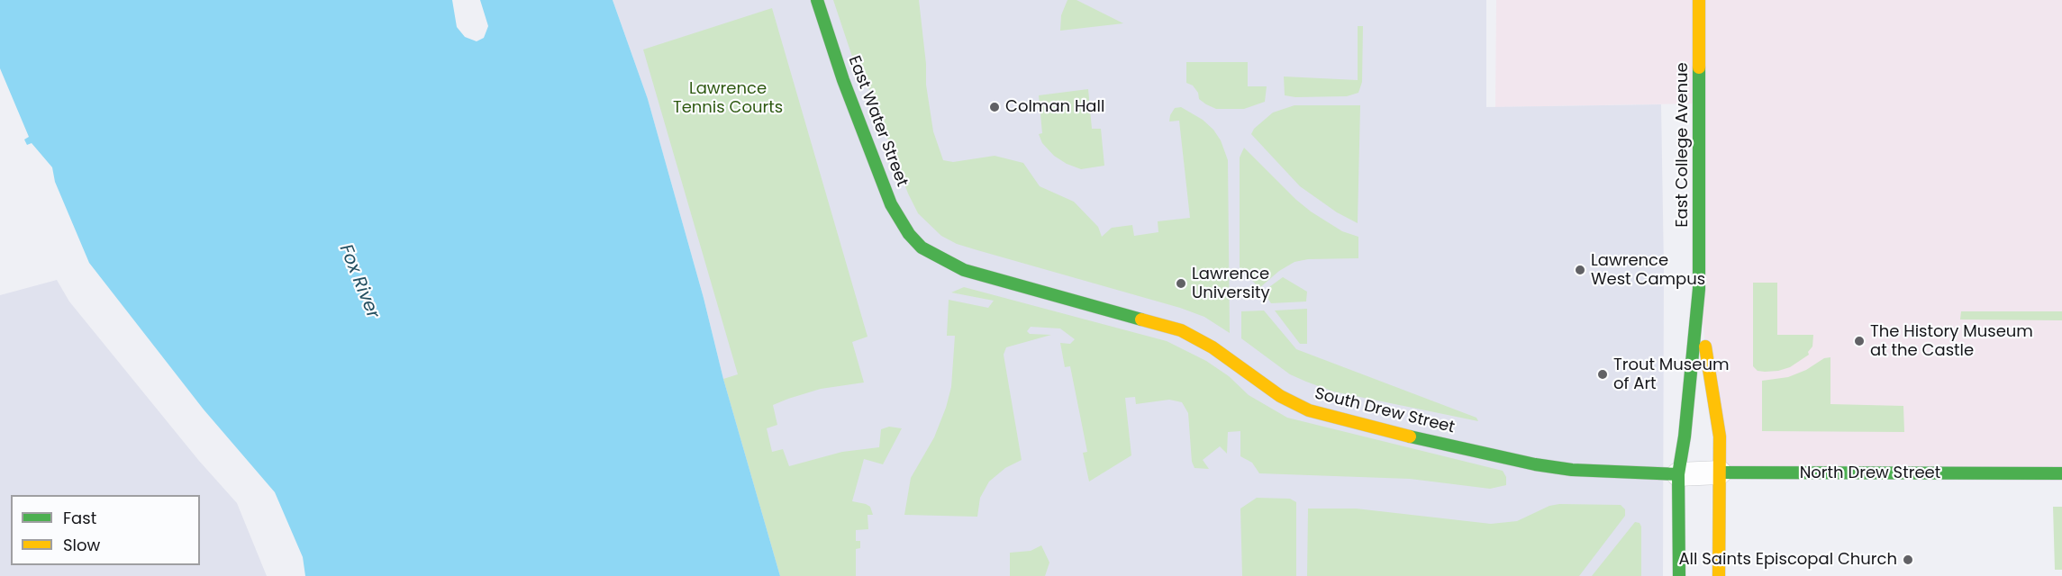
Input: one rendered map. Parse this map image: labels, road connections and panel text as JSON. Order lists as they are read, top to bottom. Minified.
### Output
{"streets":{"street":["East Water Street","East College Avenue","South Drew Street","North Drew Street"]},"crossings":[["East Water Street","South Drew Street"],["East College Avenue","South Drew Street"],["East College Avenue","North Drew Street"],["South Drew Street","North Drew Street"]],"water":["Fox River"],"parks":["Lawrence Tennis Courts"],"places":["Colman Hall","Lawrence West Campus","Lawrence University","The History Museum at the Castle","Trout Museum of Art","All Saints Episcopal Church"],"legend":["Fast","Slow"]}
